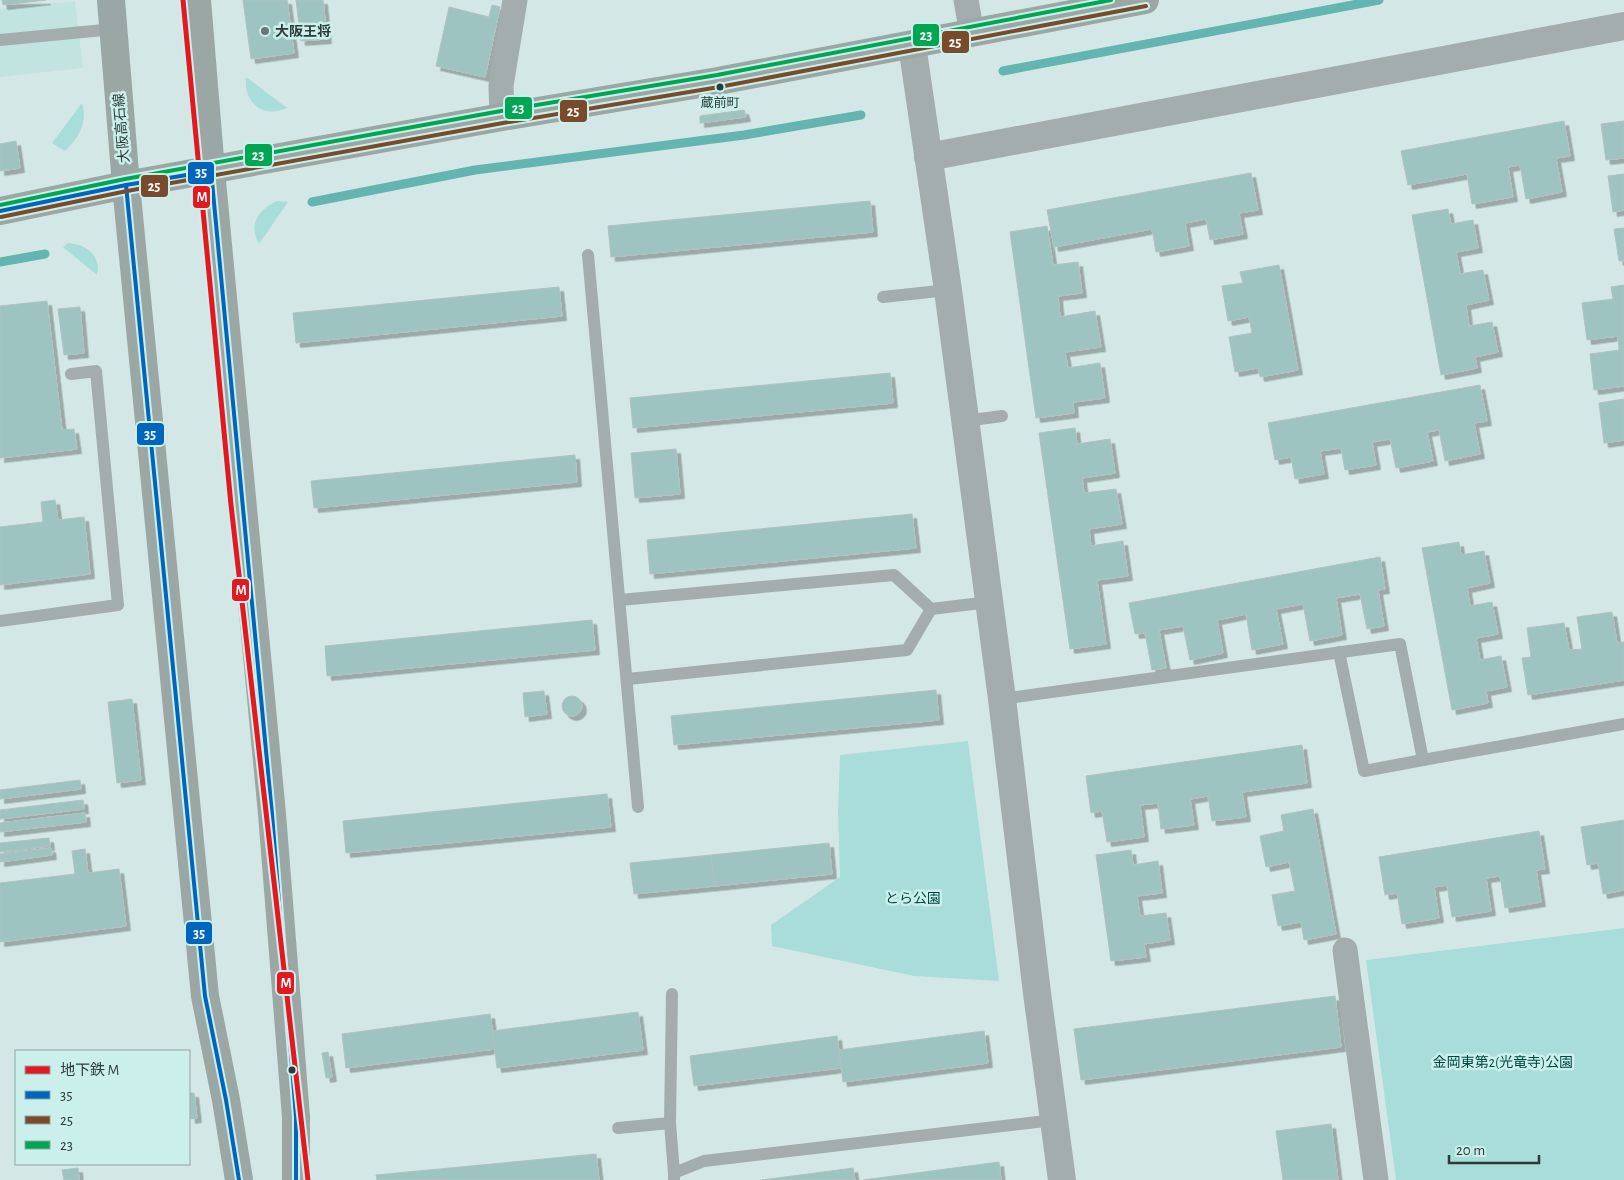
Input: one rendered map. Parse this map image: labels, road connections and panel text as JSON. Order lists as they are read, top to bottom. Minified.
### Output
{"streets":{"main road":["大阪高石線"]},"parks":["とら公園","金岡東第2(光竜寺)公園"],"places":["大阪王将","蔵前町"],"lines":["metro line M","transit line 23","transit line 25","transit line 35"],"legend":["地下鉄 M","35","25","23"],"scale_bar":"20 m"}
